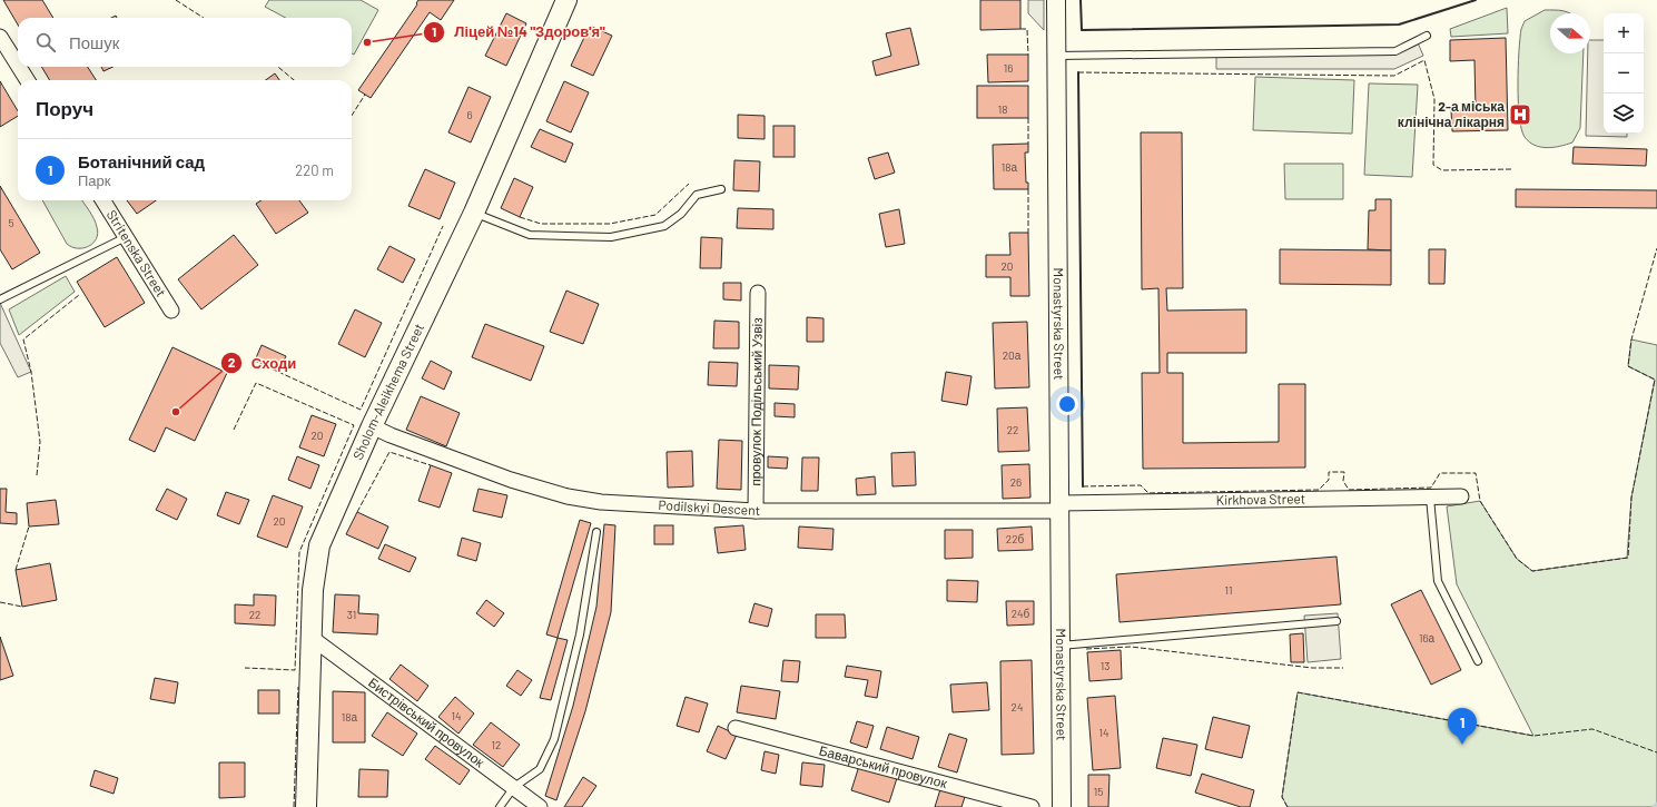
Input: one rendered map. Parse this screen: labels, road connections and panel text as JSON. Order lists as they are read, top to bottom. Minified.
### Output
{"streets":{"main road":["Sholom-Aleikhema Street"],"street":["Stritenska Street","Monastyrska Street","провулок Подільський Узвіз","Kirkhova Street","Podilskyi Descent","Бистрівський провулок","Баварський провулок"]},"crossings":[["Monastyrska Street","Kirkhova Street"],["Monastyrska Street","Podilskyi Descent"],["Sholom-Aleikhema Street","Podilskyi Descent"],["Sholom-Aleikhema Street","Бистрівський провулок"],["провулок Подільський Узвіз","Podilskyi Descent"],["Kirkhova Street","Podilskyi Descent"]],"places":{"other":["Ліцей №14 \"Здоров'я\"","Сходи"],"hospital":["2-а міська клінічна лікарня"]},"house_numbers":["16","18","6","18а","5","20","20а","22","20","26","20","22б","11","24б","22","31","16а","13","24","14","18а","14","12","15"],"north":"right","page":{"map_buttons":["+","−"],"search":"Пошук","heading":"Поруч","list":[{"mark":"1","name":"Ботанічний сад","note":"Парк","value":"220 m"}],"pins":"1"}}
